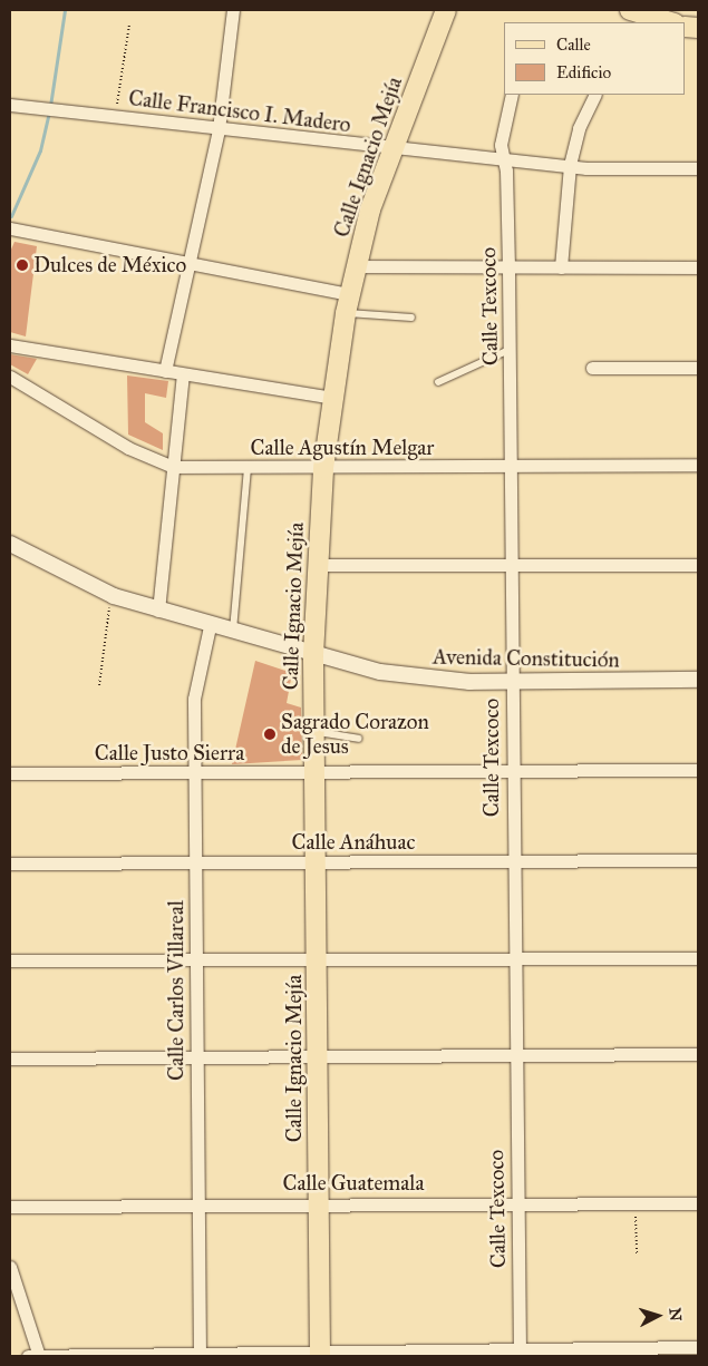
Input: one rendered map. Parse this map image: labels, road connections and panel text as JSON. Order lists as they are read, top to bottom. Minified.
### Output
{"streets":{"main road":["Calle Ignacio Mejía"],"street":["Calle Francisco I. Madero","Calle Texcoco","Calle Agustín Melgar","Avenida Constitución","Calle Justo Sierra","Calle Anáhuac","Calle Carlos Villareal","Calle Guatemala"]},"crossings":[["Calle Francisco I. Madero","Calle Ignacio Mejía"],["Calle Francisco I. Madero","Calle Texcoco"],["Calle Ignacio Mejía","Calle Agustín Melgar"],["Calle Ignacio Mejía","Avenida Constitución"],["Calle Ignacio Mejía","Calle Justo Sierra"],["Calle Ignacio Mejía","Calle Anáhuac"],["Calle Ignacio Mejía","Calle Guatemala"],["Calle Texcoco","Calle Agustín Melgar"],["Calle Texcoco","Avenida Constitución"],["Calle Texcoco","Calle Justo Sierra"],["Calle Texcoco","Calle Anáhuac"],["Calle Texcoco","Calle Guatemala"],["Avenida Constitución","Calle Carlos Villareal"],["Calle Justo Sierra","Calle Carlos Villareal"],["Calle Anáhuac","Calle Carlos Villareal"],["Calle Carlos Villareal","Calle Guatemala"]],"places":["Dulces de México","Sagrado Corazon de Jesus"],"legend":["Calle","Edificio"],"north":"right"}
